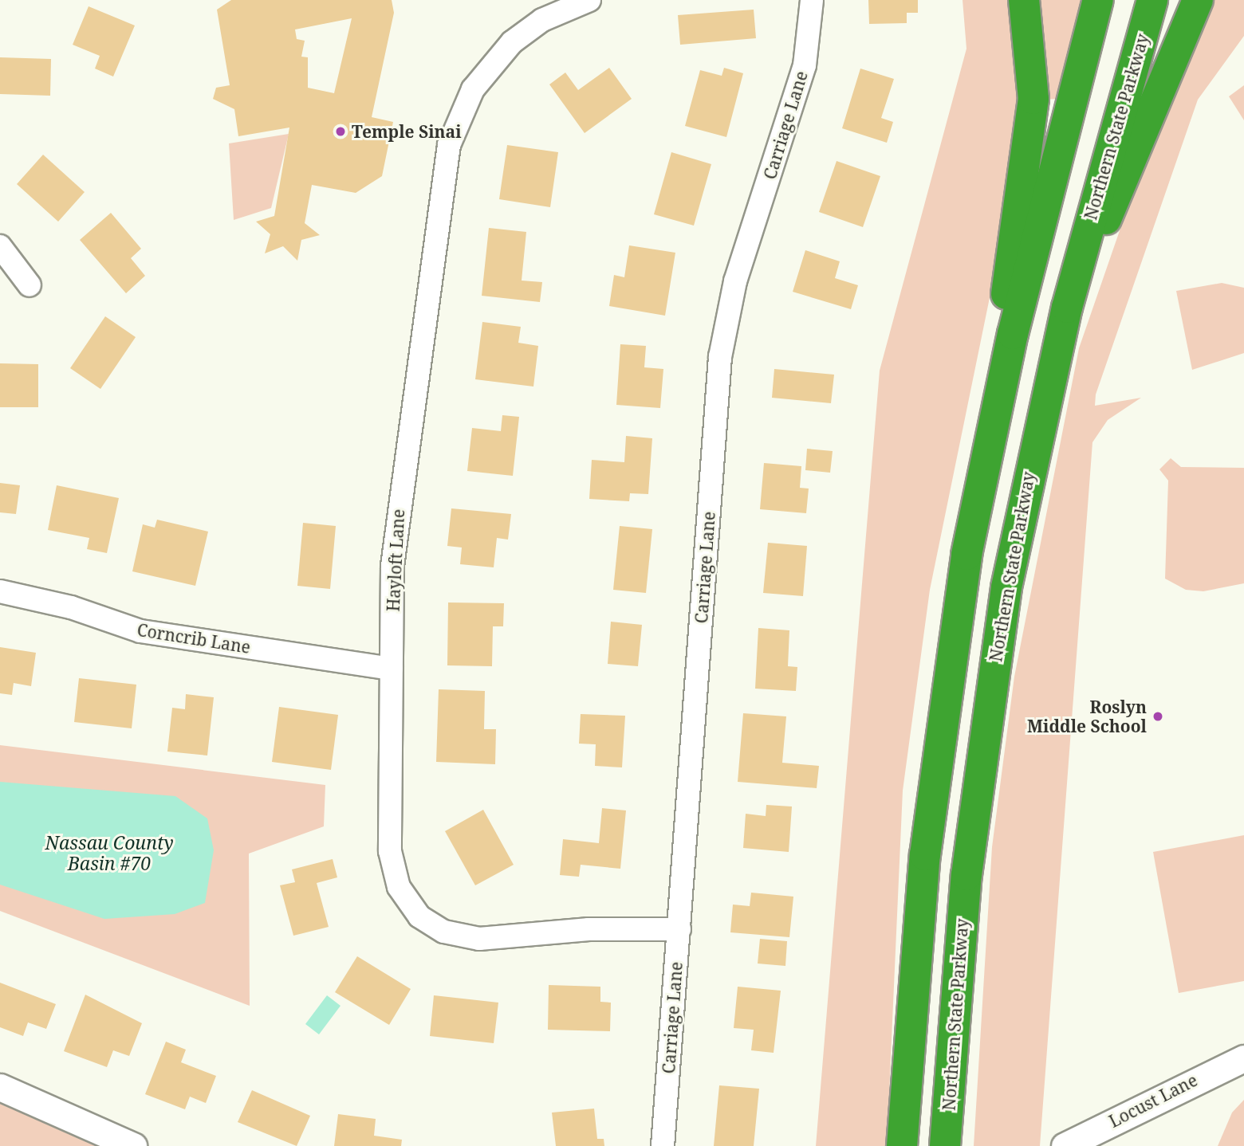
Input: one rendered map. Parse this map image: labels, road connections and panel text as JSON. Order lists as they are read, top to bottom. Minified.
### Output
{"streets":{"highway":["Northern State Parkway"],"street":["Carriage Lane","Hayloft Lane","Corncrib Lane","Locust Lane"]},"crossings":[["Carriage Lane","Hayloft Lane"],["Hayloft Lane","Corncrib Lane"]],"water":["Nassau County Basin #70"],"places":["Temple Sinai","Roslyn Middle School"]}
